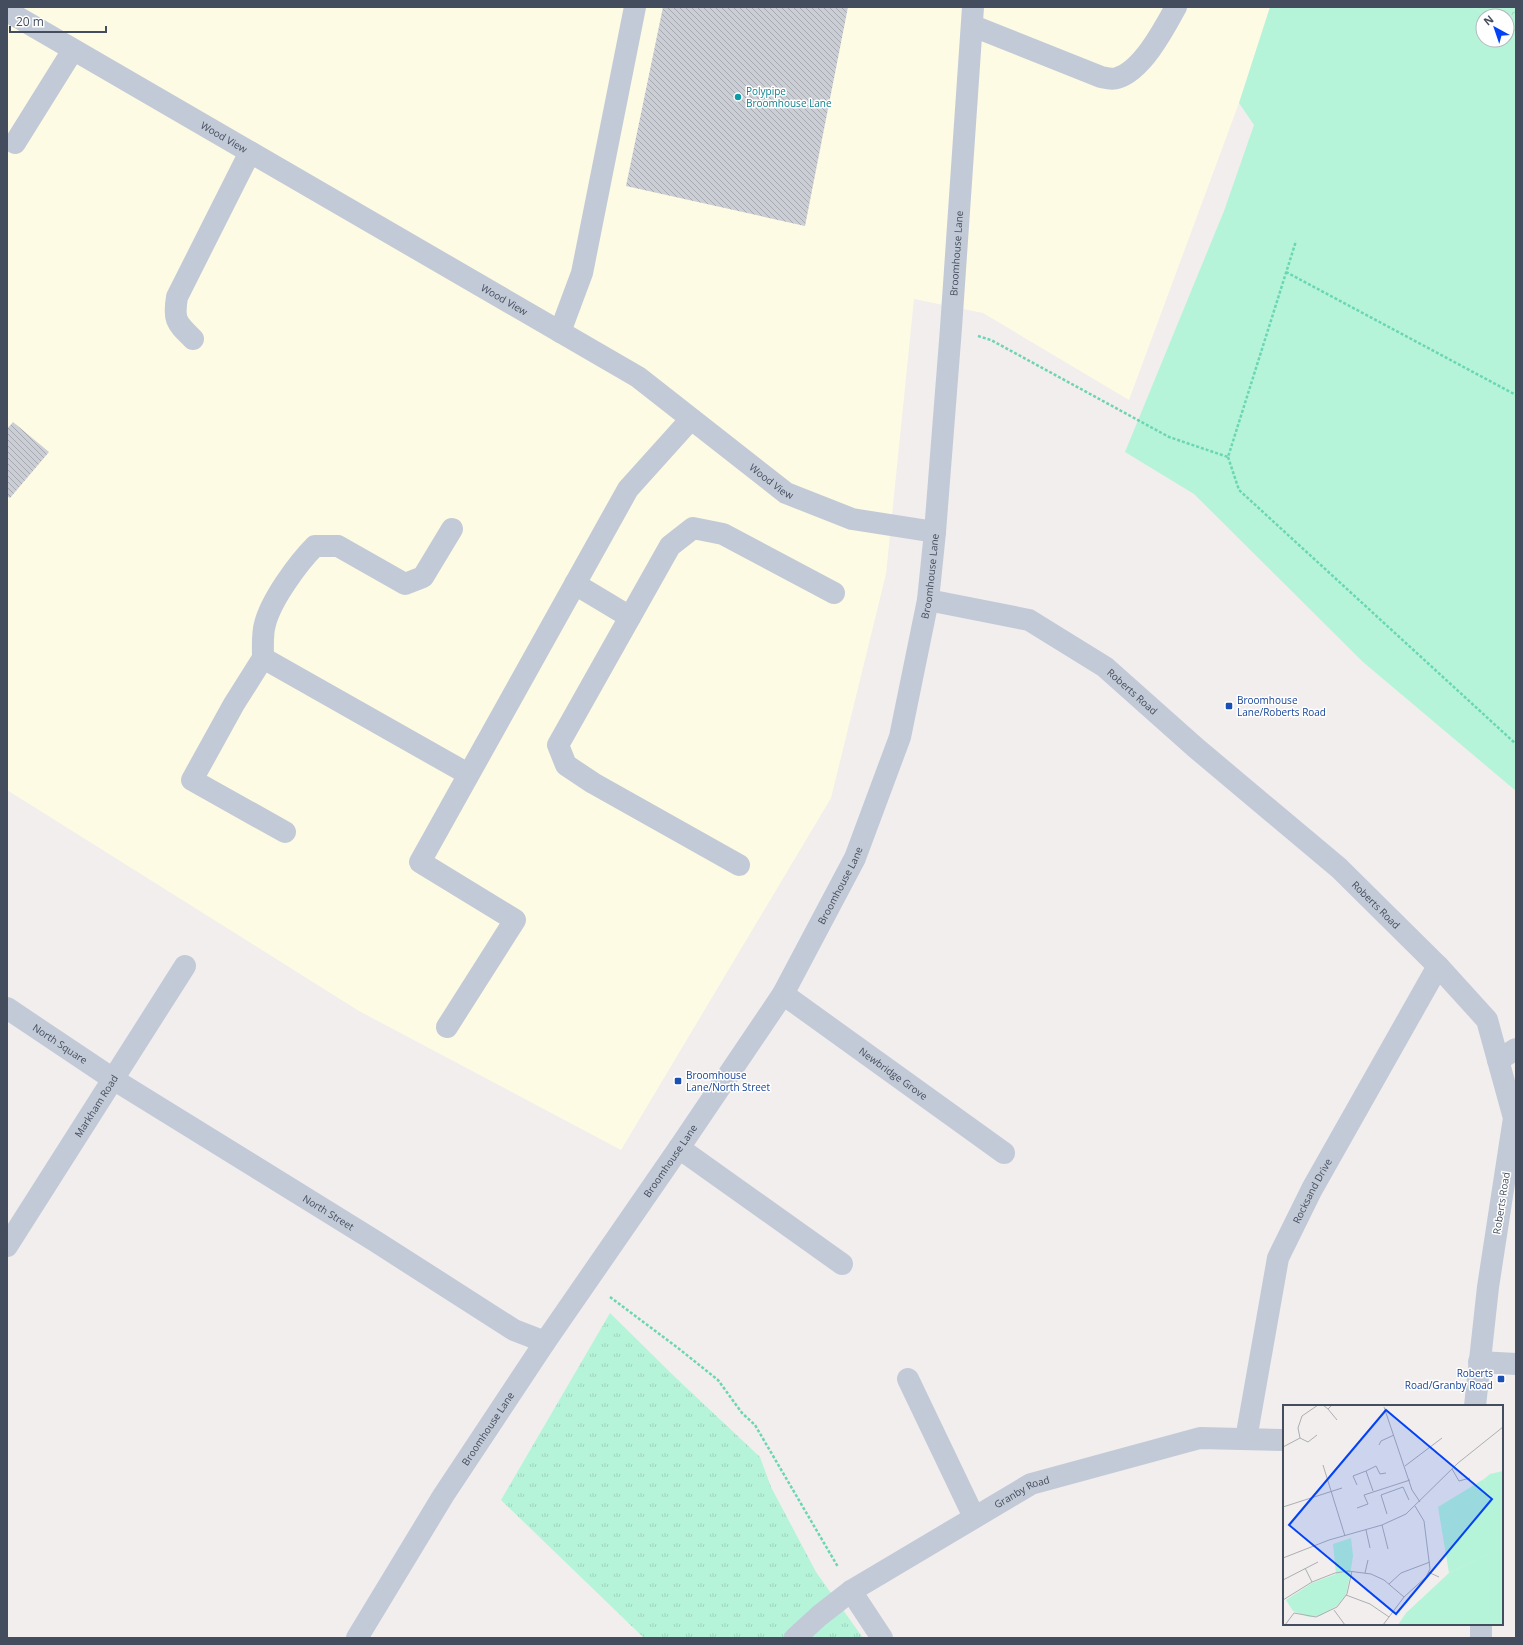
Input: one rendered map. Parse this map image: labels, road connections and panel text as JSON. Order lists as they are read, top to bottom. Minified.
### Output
{"streets":{"street":["Wood View","Broomhouse Lane","Roberts Road","North Square","Newbridge Grove","Markham Road","Rocksand Drive","North Street","Granby Road"]},"crossings":[["Wood View","Broomhouse Lane"],["Broomhouse Lane","Roberts Road"],["Broomhouse Lane","Newbridge Grove"],["Broomhouse Lane","North Street"],["Roberts Road","Rocksand Drive"],["North Square","Markham Road"],["North Square","North Street"],["Markham Road","North Street"],["Rocksand Drive","Granby Road"]],"places":{"other":["Polypipe Broomhouse Lane"],"transit":["Broomhouse Lane/Roberts Road","Broomhouse Lane/North Street","Roberts Road/Granby Road"]},"scale_bar":"20 m","north":"top left"}
